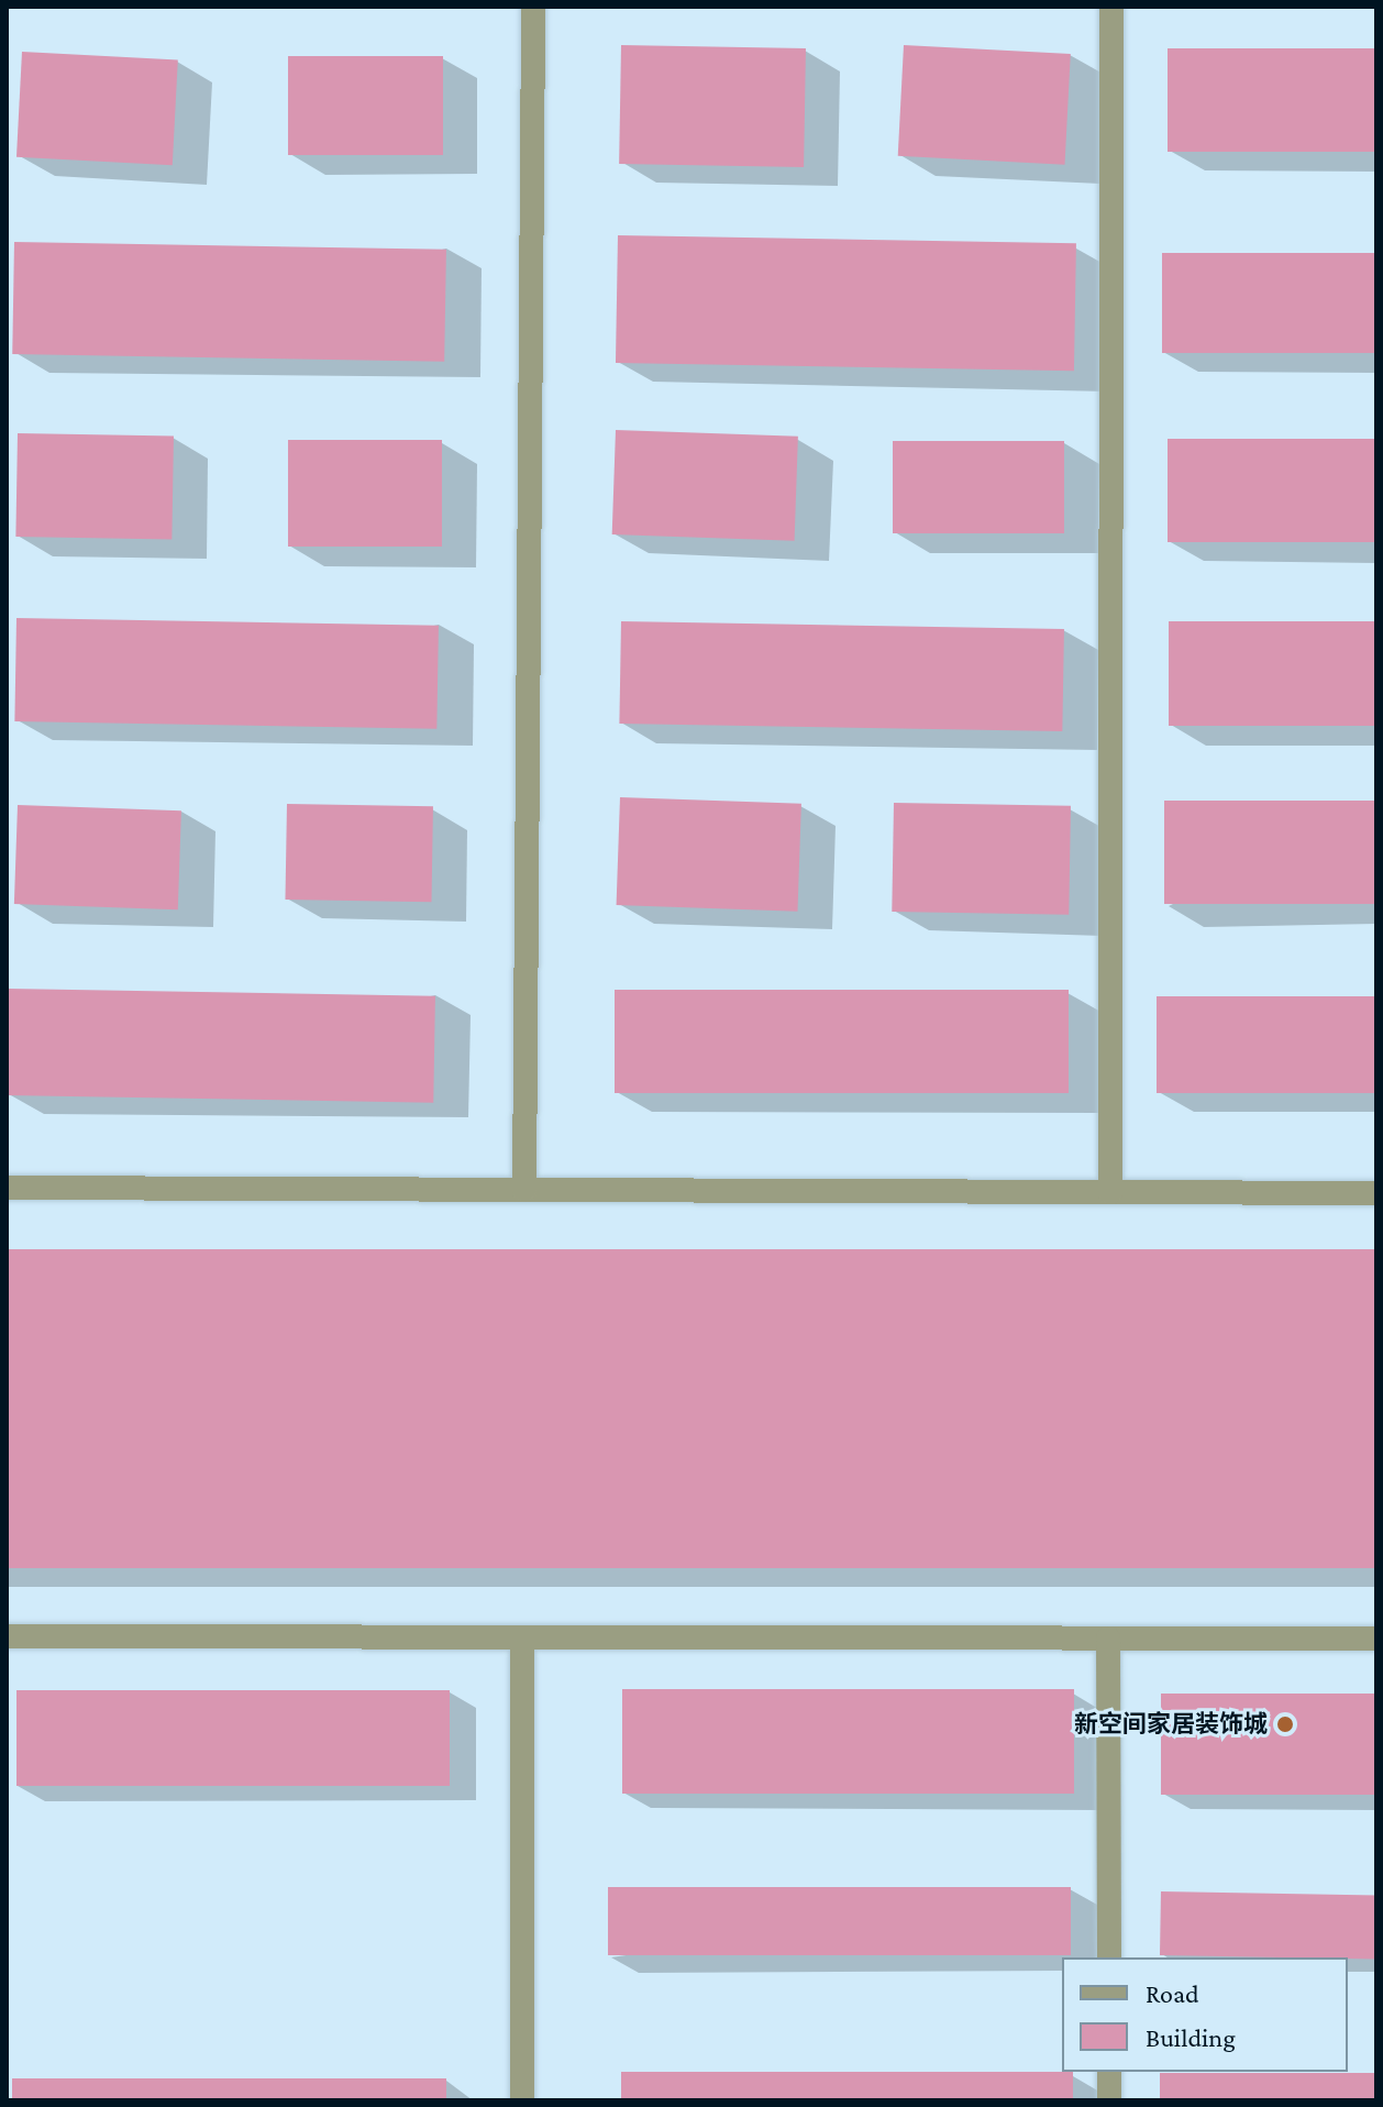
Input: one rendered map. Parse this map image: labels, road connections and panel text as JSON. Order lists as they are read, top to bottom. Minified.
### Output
{"places":["新空间家居装饰城"],"legend":["Road","Building"]}
